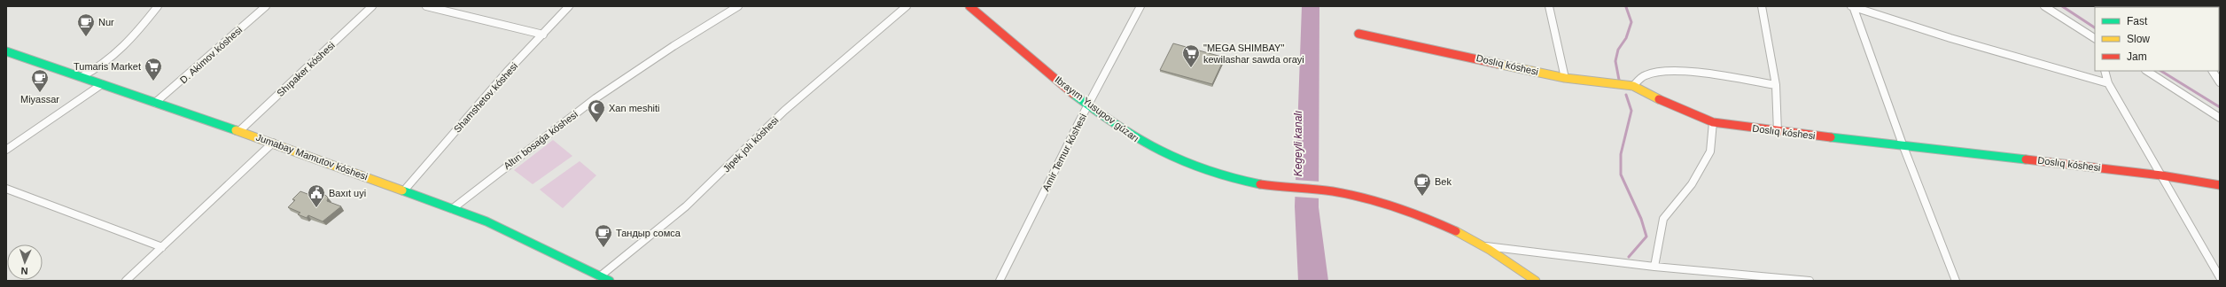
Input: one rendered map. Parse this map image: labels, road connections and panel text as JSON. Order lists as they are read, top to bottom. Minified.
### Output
{"streets":{"street":["D. Akimov kóshesi","Doslıq kóshesi","Shıpaker kóshesi","Shamshetov kóshesi","Ibrayım Yusupov gúzarı","Altın bosaǵa kóshesi","Jipek jolı kóshesi","Amir Temur kóshesi","Jumabay Mamutov kóshesi"]},"crossings":[["D. Akimov kóshesi","Jumabay Mamutov kóshesi"],["Shıpaker kóshesi","Jumabay Mamutov kóshesi"],["Shamshetov kóshesi","Jumabay Mamutov kóshesi"],["Ibrayım Yusupov gúzarı","Amir Temur kóshesi"],["Altın bosaǵa kóshesi","Jumabay Mamutov kóshesi"],["Jipek jolı kóshesi","Jumabay Mamutov kóshesi"]],"water":["Kegeyli kanalı"],"places":{"cafe":["Nur","Miyassar","Bek","Тандыр сомса"],"supermarket":["\"MEGA SHIMBAY\" kewilashar sawda orayi","Tumaris Market"],"mosque":["Xan meshiti"],"public building":["Baxıt uyi"]},"legend":["Fast","Slow","Jam"],"north":"bottom"}
